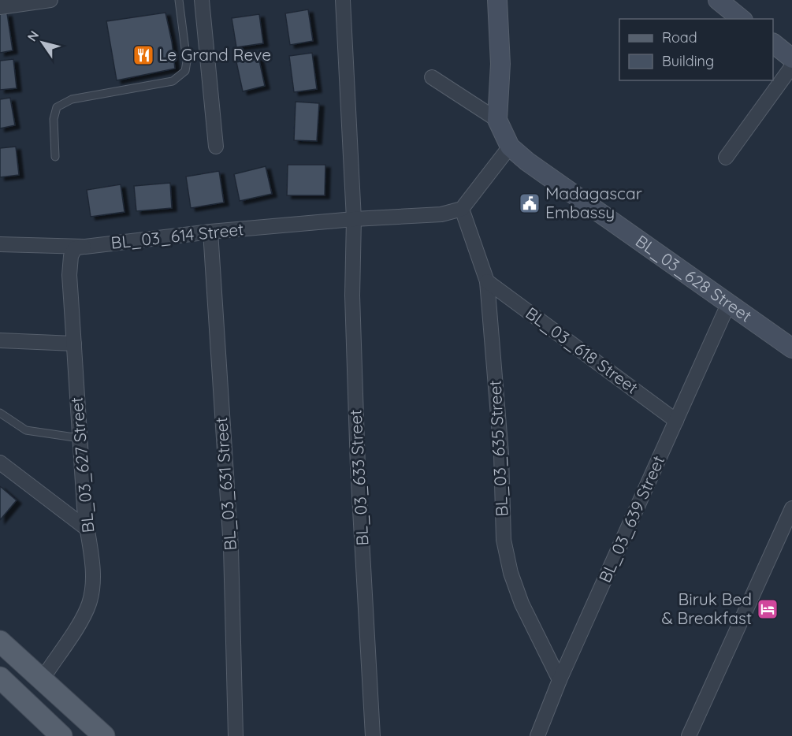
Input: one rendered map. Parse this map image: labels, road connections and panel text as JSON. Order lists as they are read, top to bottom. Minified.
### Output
{"streets":{"street":["BL_03_614 Street","BL_03_628 Street","BL_03_618 Street","BL_03_635 Street","BL_03_627 Street","BL_03_633 Street","BL_03_631 Street","BL_03_639 Street"]},"crossings":[["BL_03_614 Street","BL_03_627 Street"],["BL_03_614 Street","BL_03_633 Street"],["BL_03_614 Street","BL_03_631 Street"],["BL_03_628 Street","BL_03_639 Street"],["BL_03_618 Street","BL_03_635 Street"],["BL_03_618 Street","BL_03_639 Street"],["BL_03_635 Street","BL_03_639 Street"]],"places":{"restaurant":["Le Grand Reve"],"public building":["Madagascar Embassy"],"hotel":["Biruk Bed & Breakfast"]},"legend":["Road","Building"],"north":"top left"}
